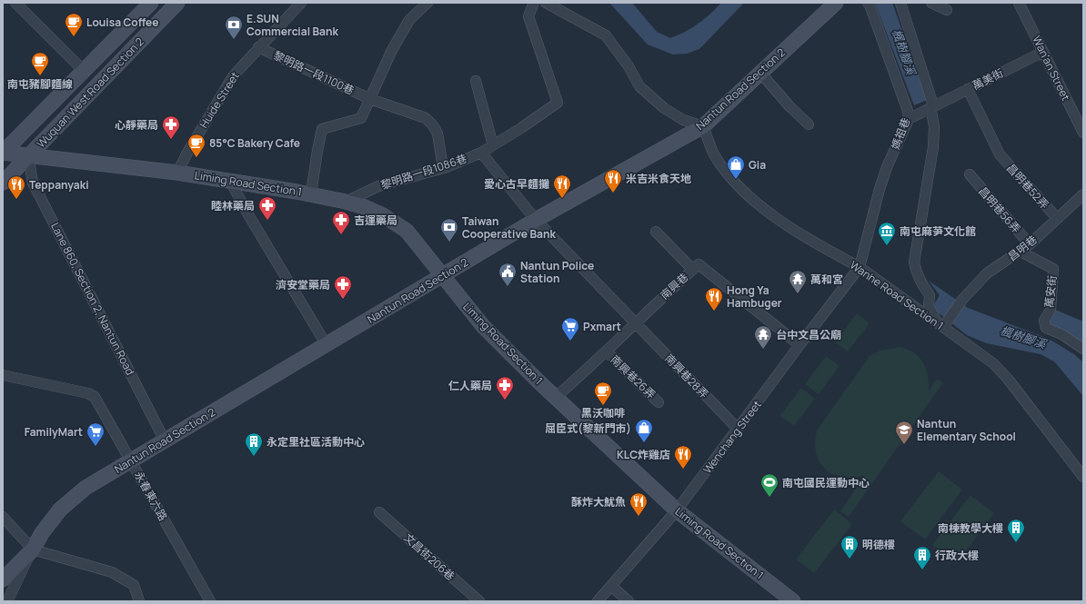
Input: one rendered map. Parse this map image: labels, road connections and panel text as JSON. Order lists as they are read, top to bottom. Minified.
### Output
{"streets":{"main road":["Nantun Road Section 2","Wuquan West Road Section 2","Liming Road Section 1"],"street":["Wan'an Street","黎明路一段1100巷","萬美街","Huide Street","媽祖巷","黎明路一段1086巷","昌明巷52弄","昌明巷56弄","昌明巷","南興巷","萬安街","Wanhe Road Section 1","Lane 860, Section 2, Nantun Road","南興巷28弄","南興巷26弄","Wenchang Street","永春東六路","文昌街206巷"]},"crossings":[["Wan'an Street","萬美街"],["黎明路一段1100巷","Huide Street"],["黎明路一段1100巷","黎明路一段1086巷"],["萬美街","媽祖巷"],["萬美街","昌明巷52弄"],["Nantun Road Section 2","Liming Road Section 1"],["Nantun Road Section 2","Wanhe Road Section 1"],["Nantun Road Section 2","Lane 860, Section 2, Nantun Road"],["Nantun Road Section 2","南興巷28弄"],["Nantun Road Section 2","永春東六路"],["Wuquan West Road Section 2","Liming Road Section 1"],["Wuquan West Road Section 2","Lane 860, Section 2, Nantun Road"],["Huide Street","Liming Road Section 1"],["媽祖巷","Wanhe Road Section 1"],["媽祖巷","Wenchang Street"],["黎明路一段1086巷","Liming Road Section 1"],["黎明路一段1086巷","南興巷28弄"],["Liming Road Section 1","南興巷"],["Liming Road Section 1","Lane 860, Section 2, Nantun Road"],["Liming Road Section 1","Wenchang Street"],["昌明巷52弄","昌明巷"],["昌明巷56弄","昌明巷"],["昌明巷","萬安街"],["昌明巷","Wanhe Road Section 1"],["南興巷","南興巷28弄"],["南興巷","南興巷26弄"],["南興巷","Wenchang Street"],["Wanhe Road Section 1","Wenchang Street"],["南興巷28弄","Wenchang Street"]],"water":["楓樹腳溪"],"places":{"cafe":["Louisa Coffee","南屯豬腳麵線","85°C Bakery Cafe","黑沃咖啡"],"bank":["E.SUN Commercial Bank","Taiwan Cooperative Bank"],"pharmacy":["心靜藥局","睦林藥局","吉運藥局","濟安堂藥局","仁人藥局"],"shop":["Gia","屈臣式(黎新門市)"],"restaurant":["米吉米食天地","愛心古早麵攤","Teppanyaki","Hong Ya Hambuger","KLC炸雞店","酥炸大魷魚"],"museum":["南屯麻芛文化館"],"public building":["Nantun Police Station"],"temple":["萬和宮","台中文昌公廟"],"supermarket":["Pxmart","FamilyMart"],"school or university":["Nantun Elementary School"],"building":["永定里社區活動中心","南棟教學大樓","明德樓","行政大樓"],"sports":["南屯國民運動中心"]}}
